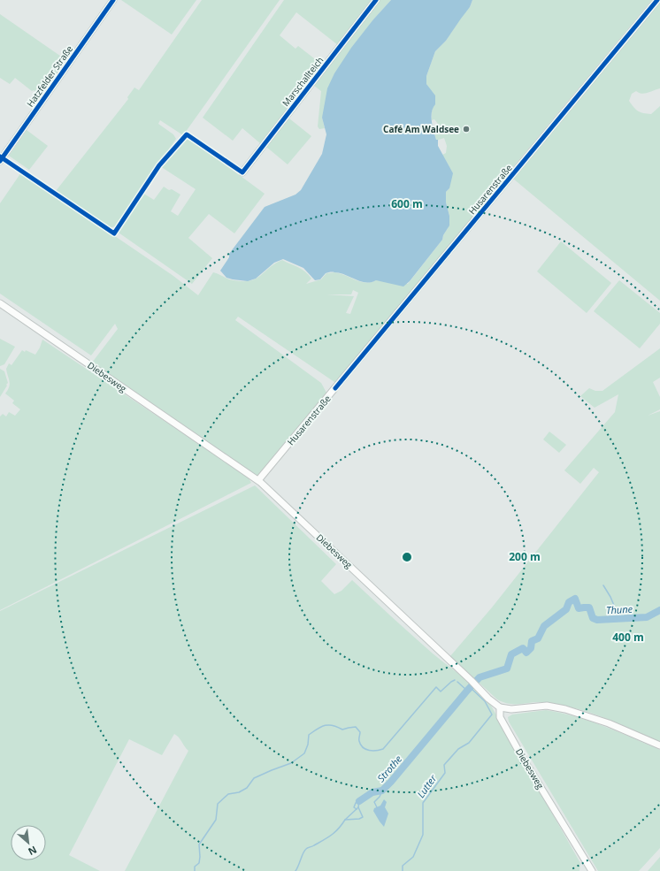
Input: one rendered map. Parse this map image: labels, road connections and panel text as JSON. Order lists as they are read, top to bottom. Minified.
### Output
{"streets":{"street":["Hatzfelder Straße","Marschallteich","Husarenstraße","Diebesweg"]},"crossings":[["Husarenstraße","Diebesweg"]],"water":["Thune","Strothe","Lutter"],"places":["Café Am Waldsee"],"north":"bottom right","rings":["600 m","200 m","400 m"]}
